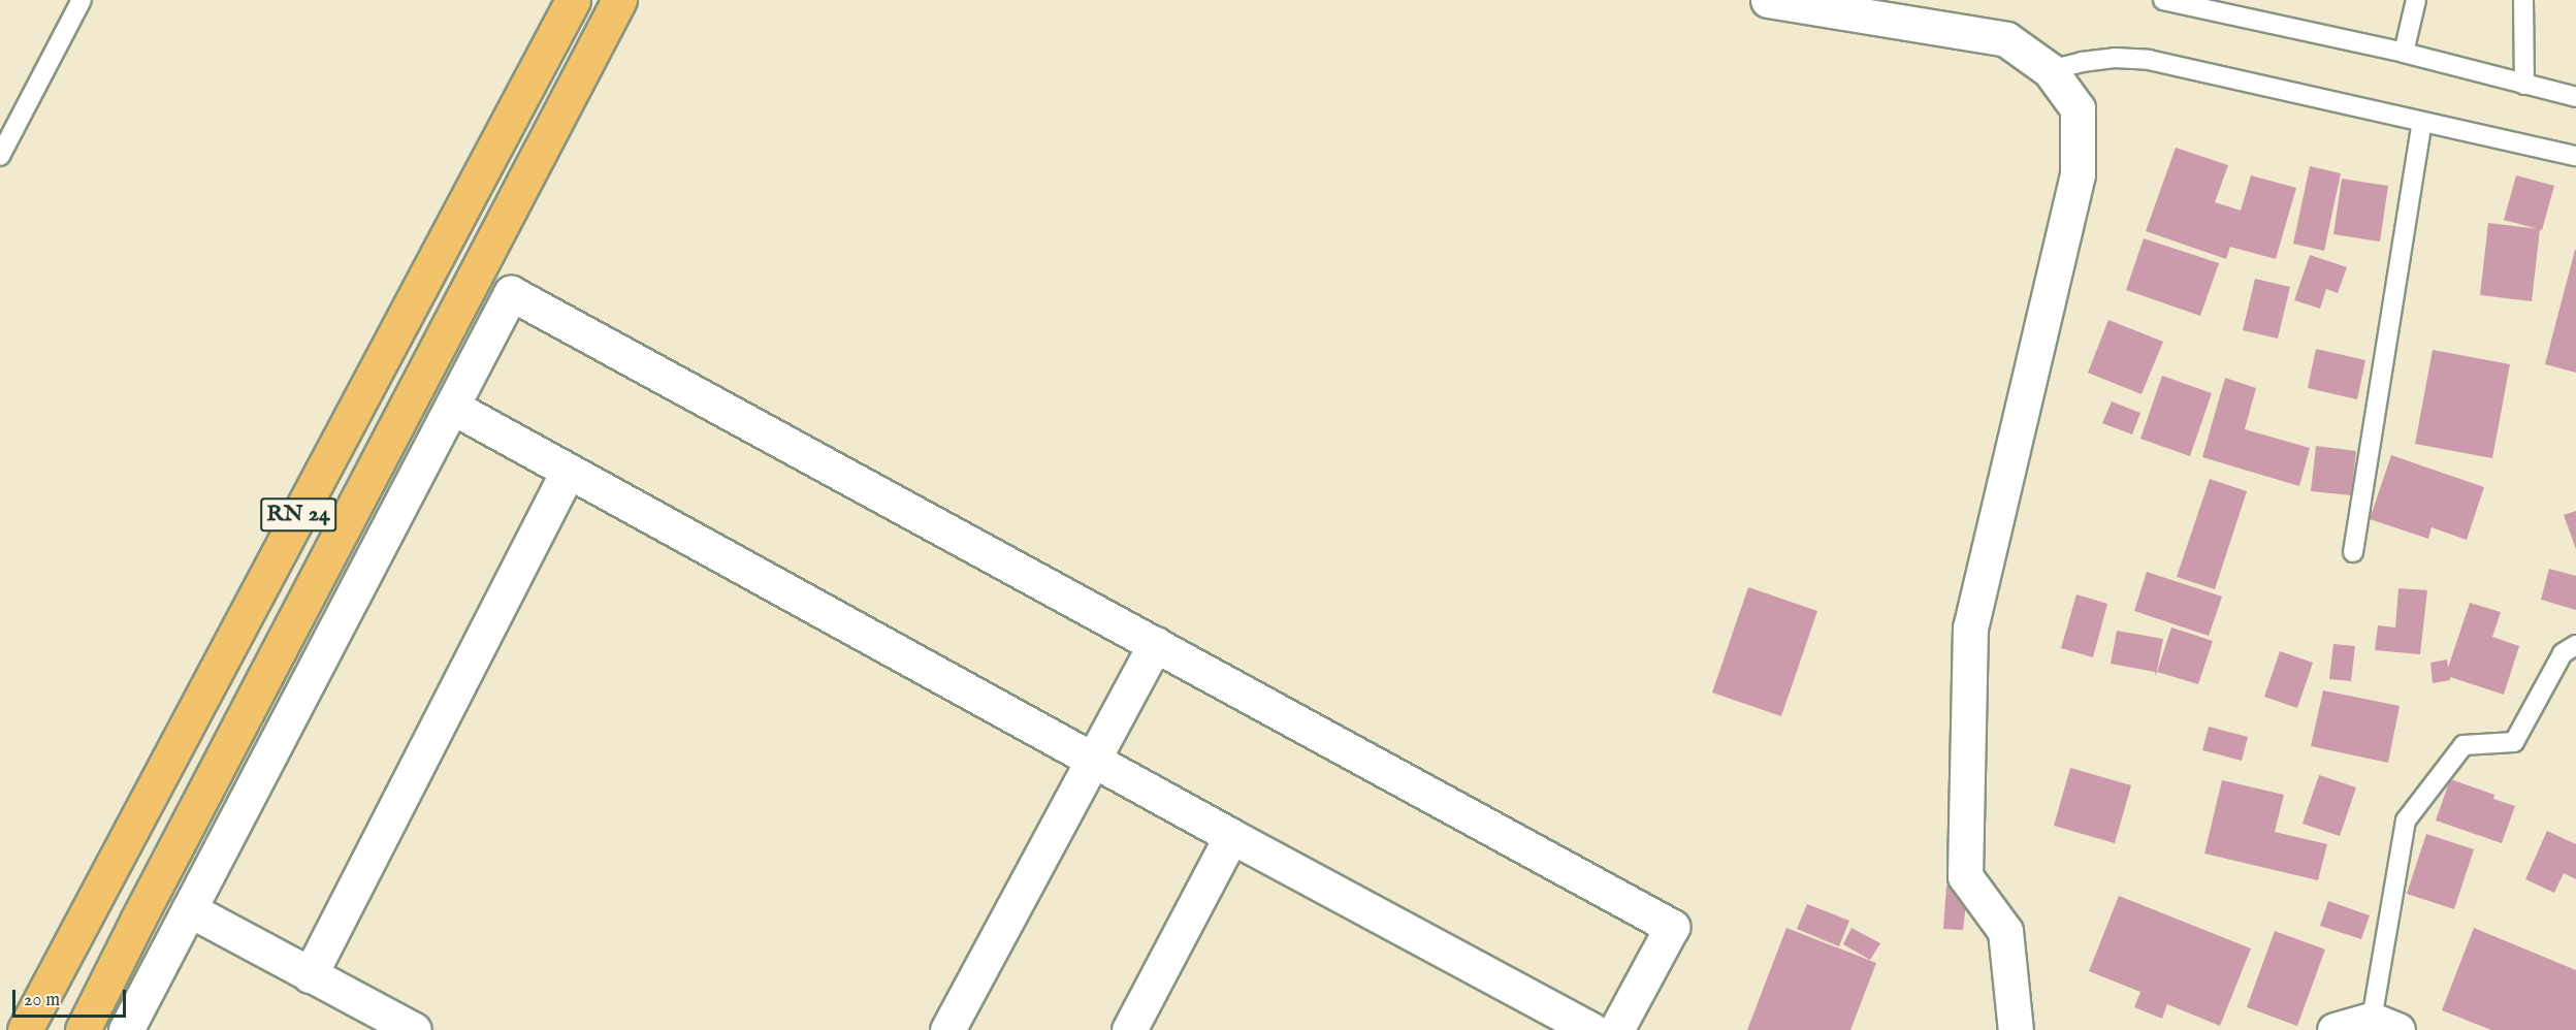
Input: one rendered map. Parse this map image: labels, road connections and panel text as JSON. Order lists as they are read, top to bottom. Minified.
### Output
{"streets":{"highway":["RN 24"]},"scale_bar":"20 m"}
